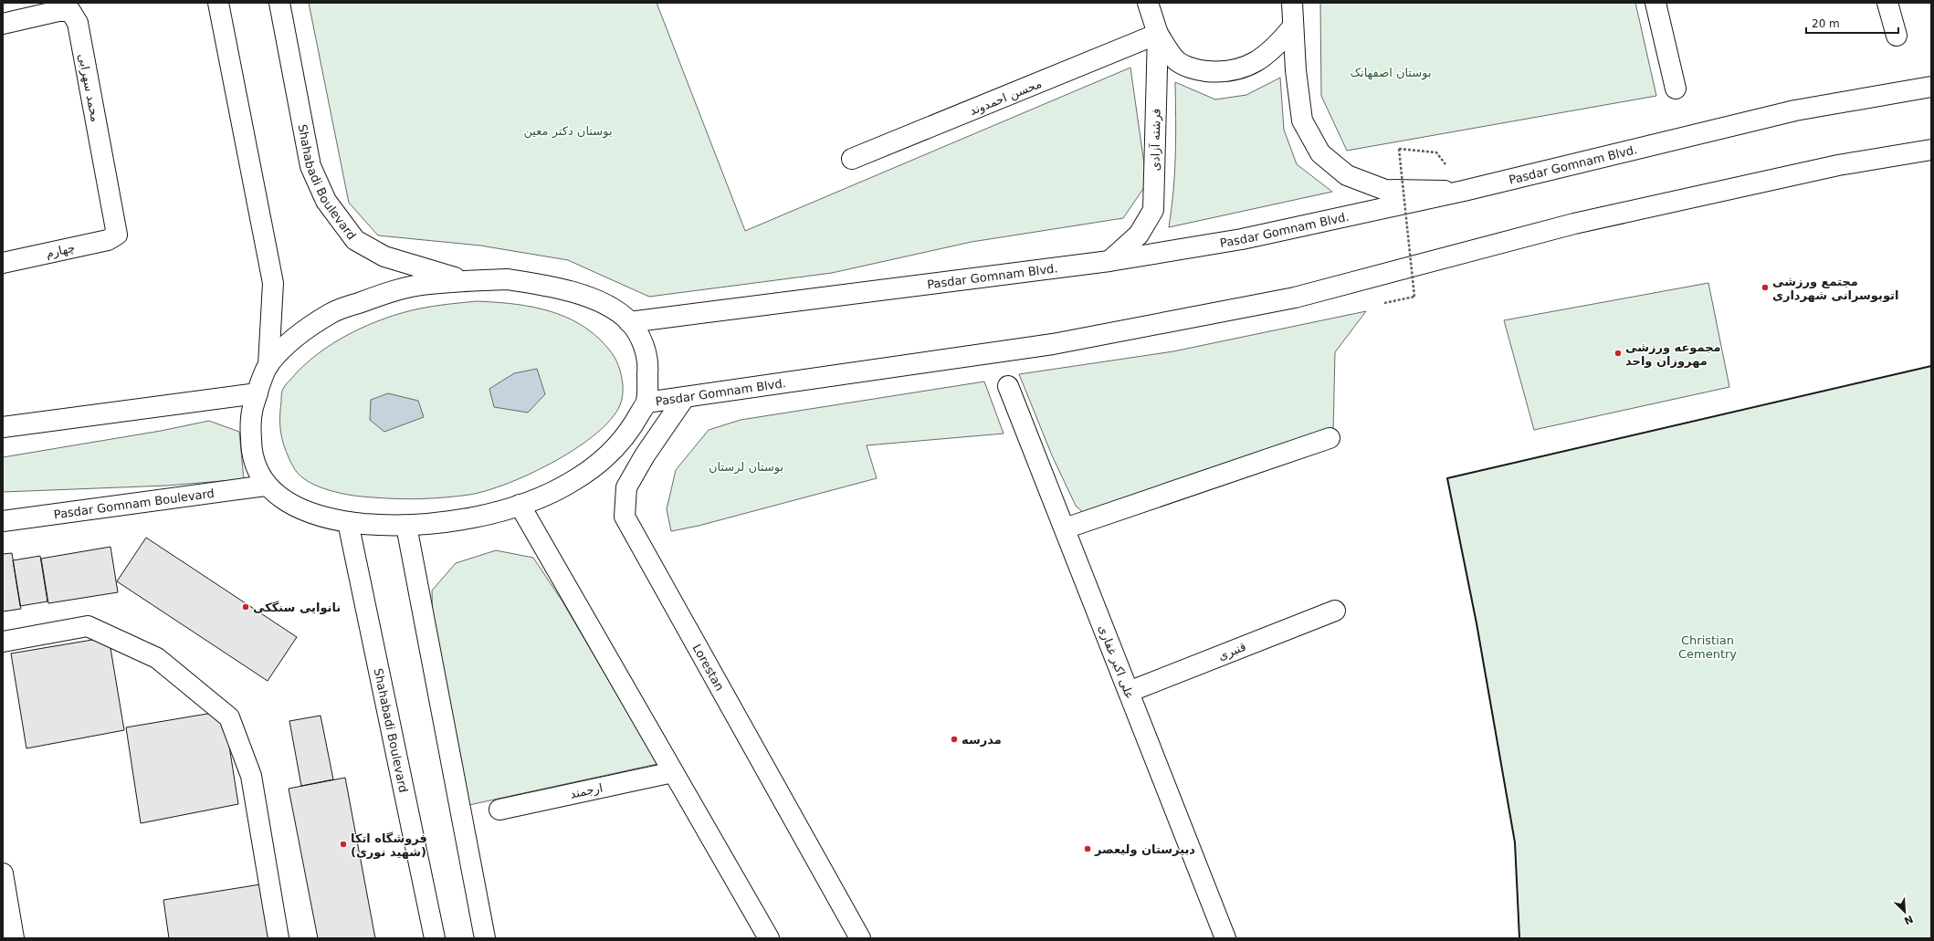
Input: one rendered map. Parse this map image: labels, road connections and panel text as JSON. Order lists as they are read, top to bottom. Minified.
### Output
{"streets":{"main road":["محمد سهرابی","محسن احمدوند","فرشته آزادی","Pasdar Gomnam Blvd.","Shahabadi Boulevard","چهارم","Pasdar Gomnam Boulevard","قنبری","علی اکبر غفاری","Lorestan","ارجمند"]},"crossings":[["محمد سهرابی","چهارم"],["محسن احمدوند","فرشته آزادی"],["فرشته آزادی","Pasdar Gomnam Blvd."],["Pasdar Gomnam Blvd.","Lorestan"],["قنبری","علی اکبر غفاری"]],"parks":["بوستان اصفهانک","بوستان دکتر معین","بوستان لرستان","Christian Cementry"],"places":["مجتمع ورزشی اتوبوسرانی شهرداری","مجموعه ورزشی مهروزان واحد","نانوایی سنگکی","مدرسه","فروشگاه اتکا (شهید نوری)","دبیرستان ولیعصر"],"scale_bar":"20 m","north":"bottom right"}
